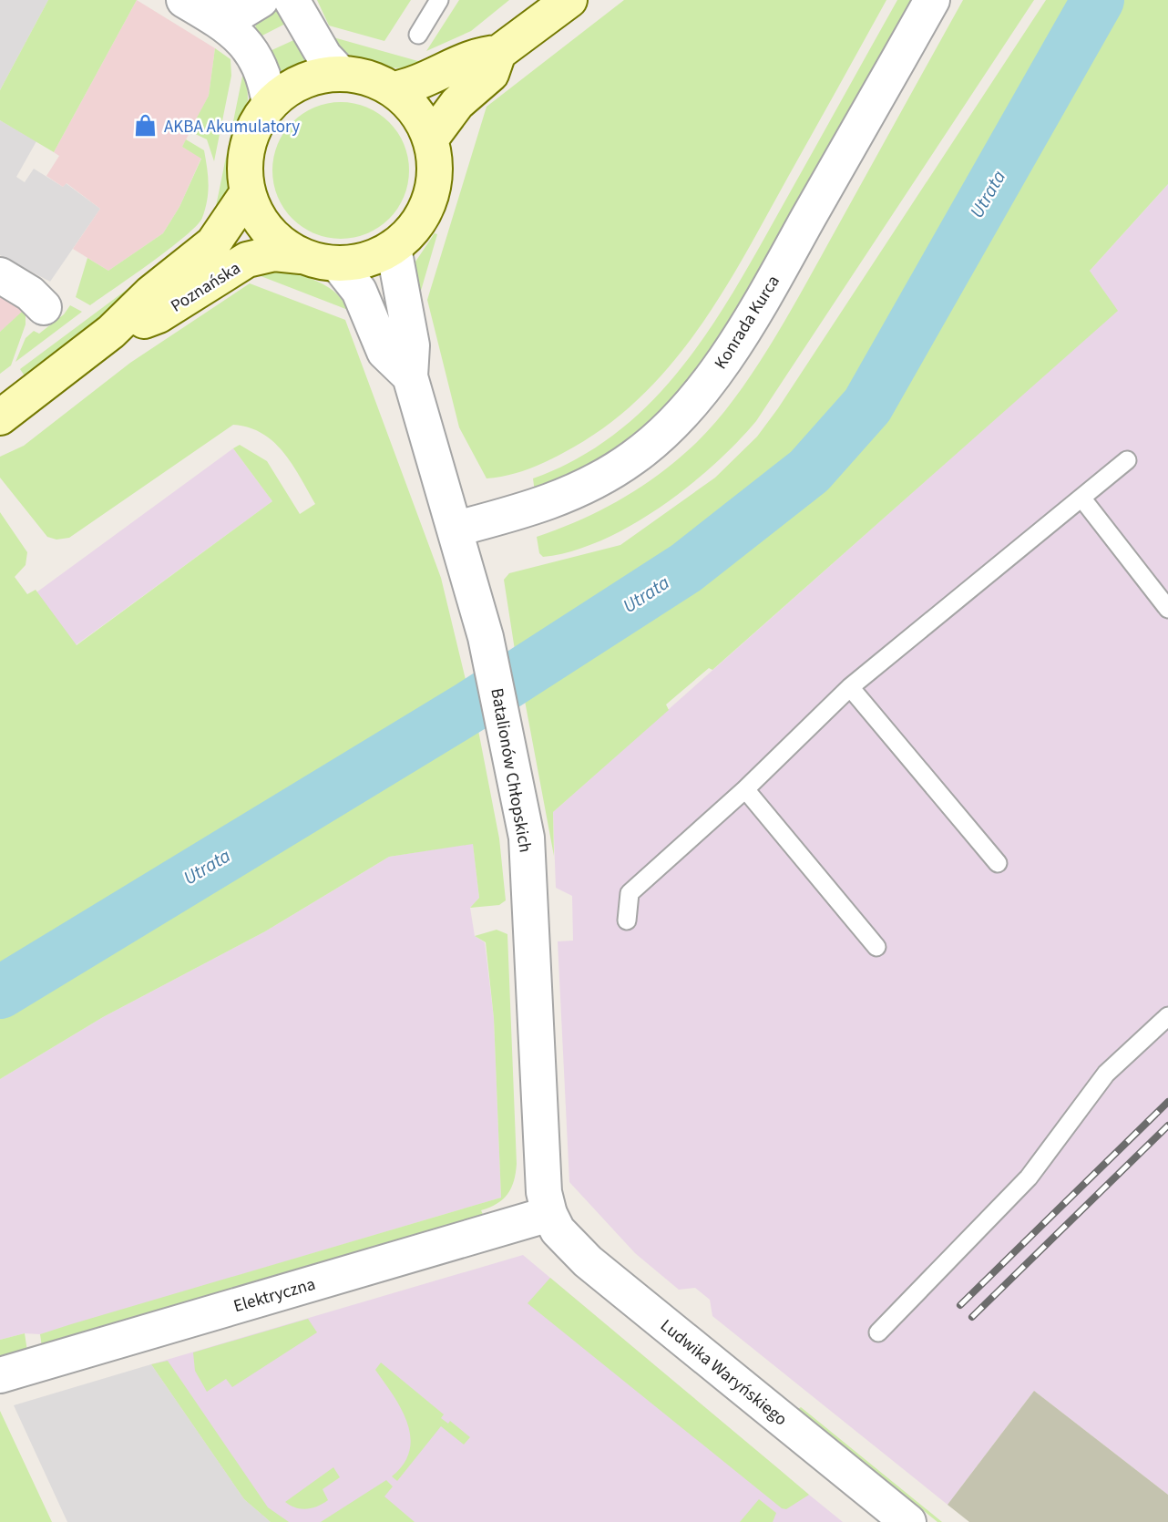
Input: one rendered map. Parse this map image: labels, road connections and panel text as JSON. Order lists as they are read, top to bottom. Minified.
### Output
{"streets":{"main road":["Poznańska"],"street":["Konrada Kurca","Batalionów Chłopskich","Elektryczna","Ludwika Waryńskiego"]},"crossings":[["Poznańska","Batalionów Chłopskich"],["Konrada Kurca","Batalionów Chłopskich"],["Batalionów Chłopskich","Elektryczna"],["Batalionów Chłopskich","Ludwika Waryńskiego"],["Elektryczna","Ludwika Waryńskiego"]],"water":["Utrata"],"places":{"shop":["AKBA Akumulatory"]}}
